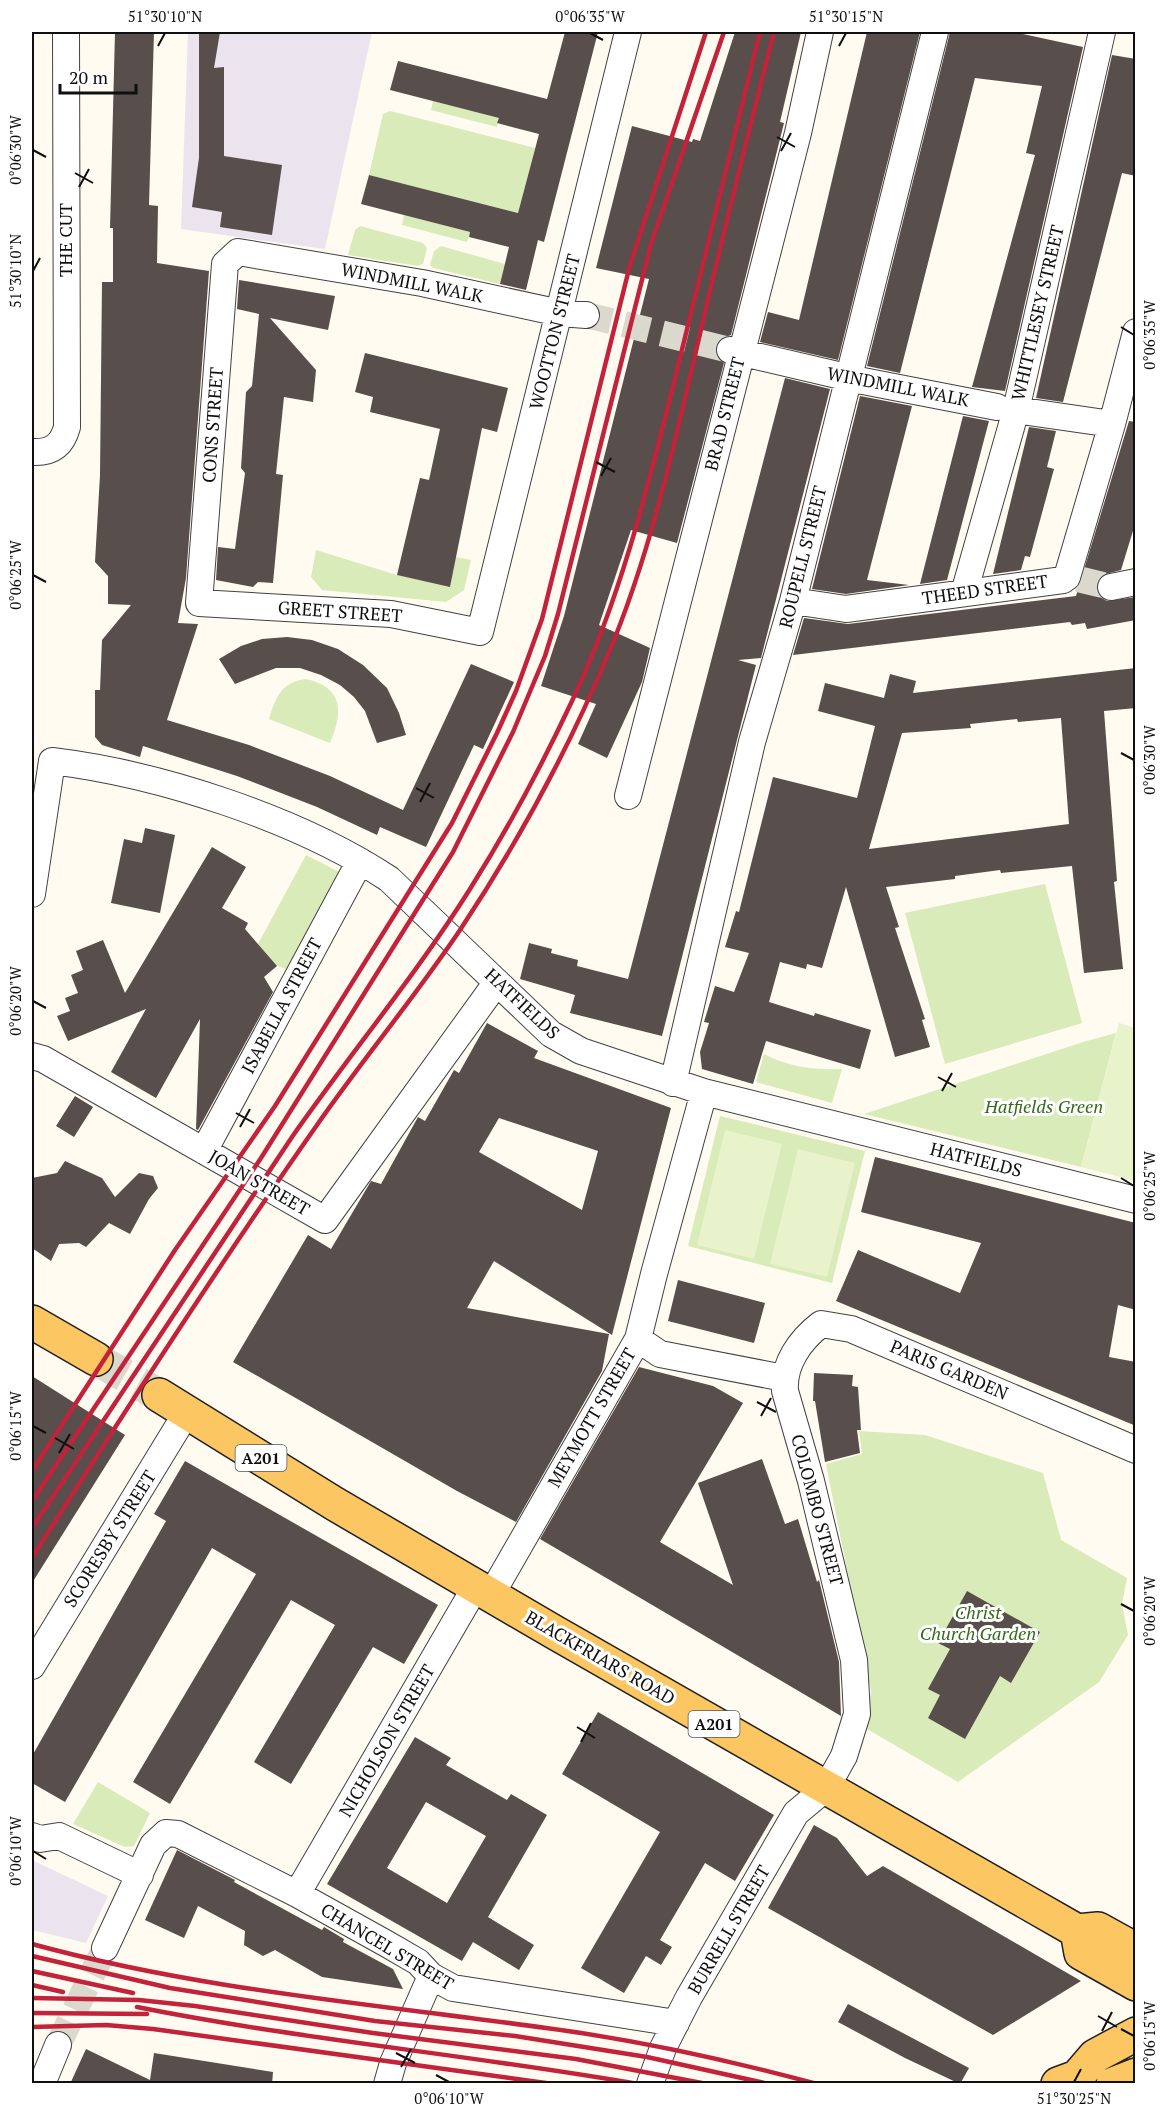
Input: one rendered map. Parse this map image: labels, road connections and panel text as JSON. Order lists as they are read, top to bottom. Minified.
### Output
{"streets":{"main road":["A201","BLACKFRIARS ROAD"],"street":["THE CUT","WINDMILL WALK","WHITTLESEY STREET","WOOTTON STREET","BRAD STREET","CONS STREET","ROUPELL STREET","THEED STREET","GREET STREET","HATFIELDS","ISABELLA STREET","JOAN STREET","PARIS GARDEN","MEYMOTT STREET","COLOMBO STREET","SCORESBY STREET","NICHOLSON STREET","BURRELL STREET","CHANCEL STREET"]},"crossings":[["WINDMILL WALK","WHITTLESEY STREET"],["WINDMILL WALK","WOOTTON STREET"],["WINDMILL WALK","BRAD STREET"],["WINDMILL WALK","CONS STREET"],["WINDMILL WALK","ROUPELL STREET"],["WINDMILL WALK","THEED STREET"],["WHITTLESEY STREET","THEED STREET"],["WOOTTON STREET","GREET STREET"],["CONS STREET","GREET STREET"],["ROUPELL STREET","THEED STREET"],["ROUPELL STREET","HATFIELDS"],["HATFIELDS","ISABELLA STREET"],["HATFIELDS","JOAN STREET"],["HATFIELDS","MEYMOTT STREET"],["ISABELLA STREET","JOAN STREET"],["PARIS GARDEN","COLOMBO STREET"],["MEYMOTT STREET","BLACKFRIARS ROAD"],["MEYMOTT STREET","NICHOLSON STREET"],["COLOMBO STREET","BLACKFRIARS ROAD"],["COLOMBO STREET","BURRELL STREET"],["SCORESBY STREET","BLACKFRIARS ROAD"],["BLACKFRIARS ROAD","NICHOLSON STREET"],["BLACKFRIARS ROAD","BURRELL STREET"],["NICHOLSON STREET","CHANCEL STREET"],["BURRELL STREET","CHANCEL STREET"]],"parks":["Hatfields Green","Christ Church Garden"],"scale_bar":"20 m","coordinates":["51°30'10\"N","0°06'35\"W","51°30'15\"N","0°06'30\"W","0°06'25\"W","0°06'20\"W","0°06'15\"W","0°06'10\"W","51°30'25\"N"]}
